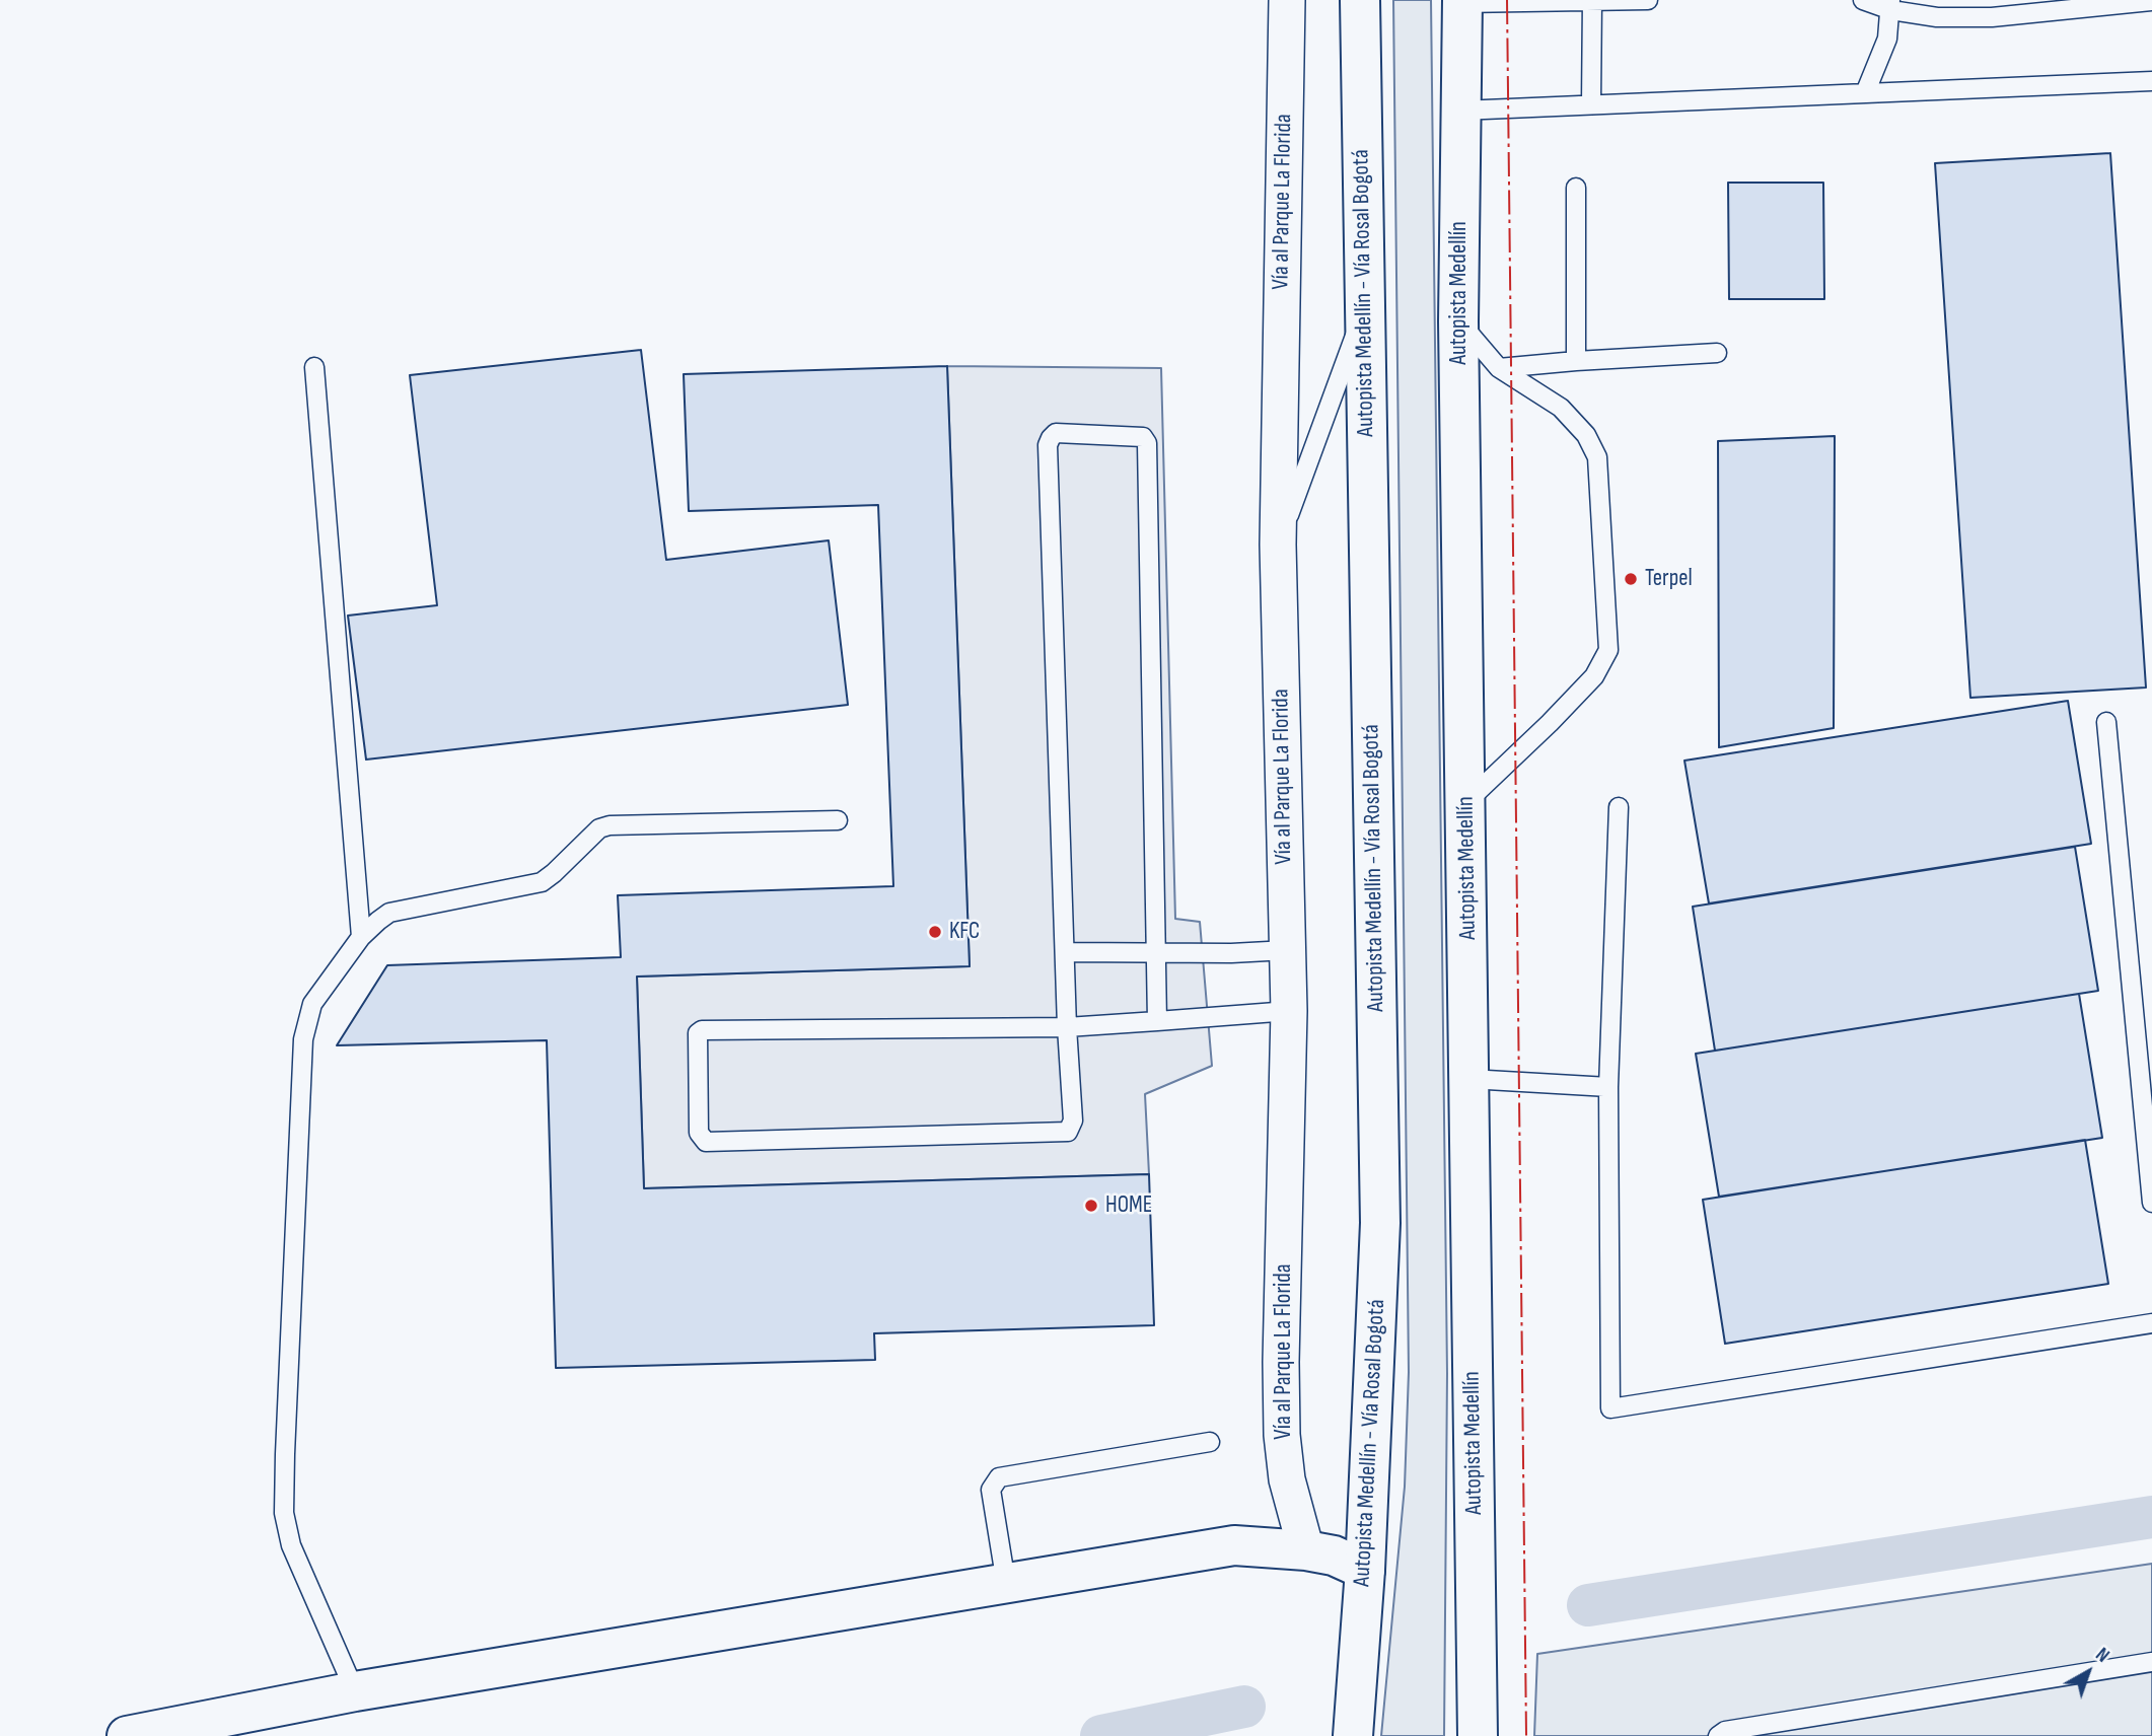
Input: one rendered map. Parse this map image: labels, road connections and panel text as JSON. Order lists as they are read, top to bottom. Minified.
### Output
{"streets":{"main road":["Autopista Medellín - Vía Rosal Bogotá","Autopista Medellín"],"street":["Vía al Parque La Florida"]},"places":["Terpel","KFC","HOME"],"north":"top right"}
